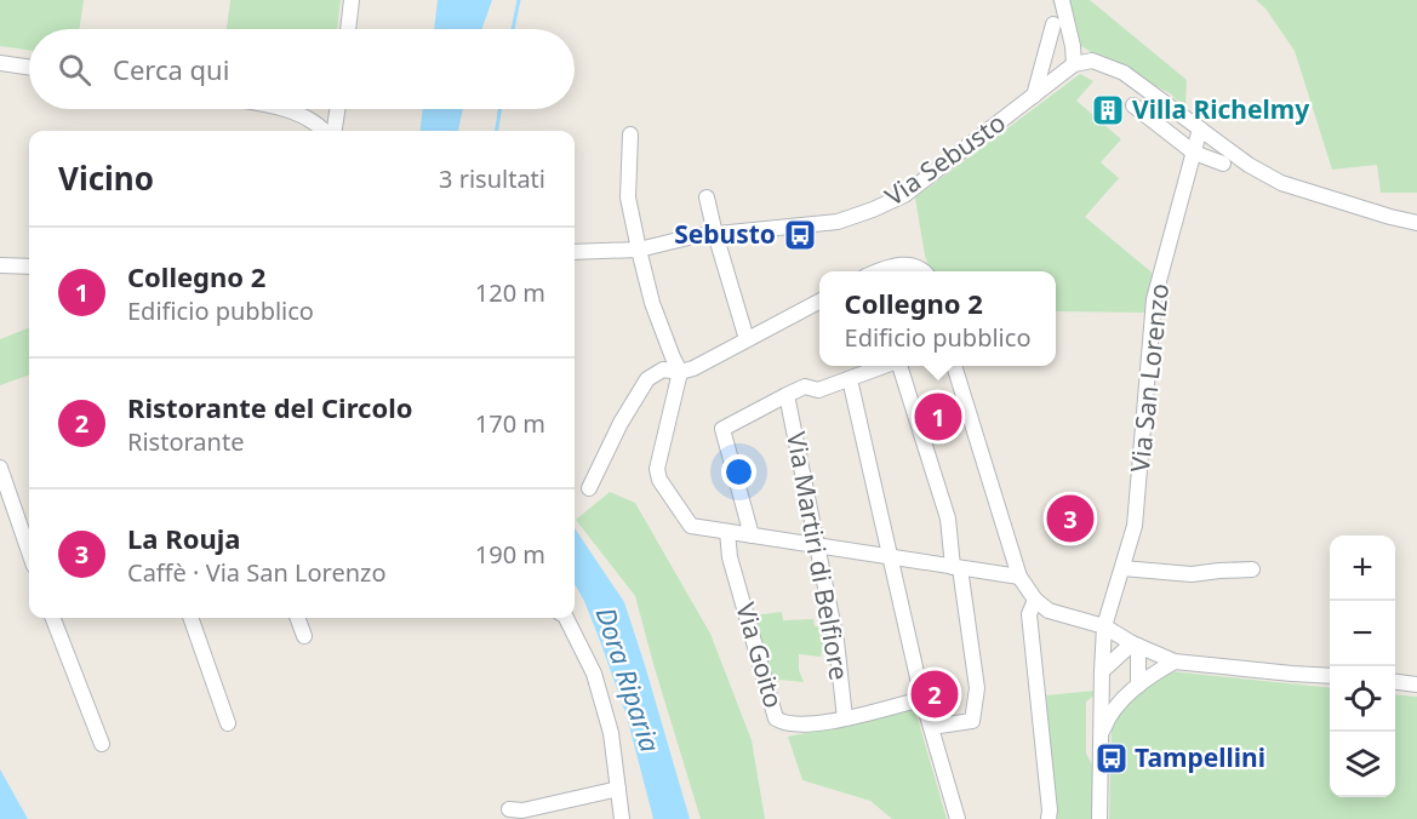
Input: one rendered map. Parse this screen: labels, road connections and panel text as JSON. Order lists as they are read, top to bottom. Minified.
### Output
{"streets":{"street":["Via Sebusto","Via San Lorenzo","Via Martiri di Belfiore","Via Goito"]},"crossings":[["Via Martiri di Belfiore","Via Goito"]],"water":["Dora Riparia"],"places":{"building":["Villa Richelmy"],"bus stop":["Sebusto","Tampellini"]},"page":{"search":"Cerca qui","heading":["Vicino","3 risultati"],"list":[{"mark":"1","name":"Collegno 2","note":"Edificio pubblico","value":"120 m"},{"mark":"2","name":"Ristorante del Circolo","note":"Ristorante","value":"170 m"},{"mark":"3","name":"La Rouja","note":"Caffè · Via San Lorenzo","value":"190 m"}],"popup":["Collegno 2","Edificio pubblico"],"pins":["1","3","2"],"map_buttons":["+","−"]}}
